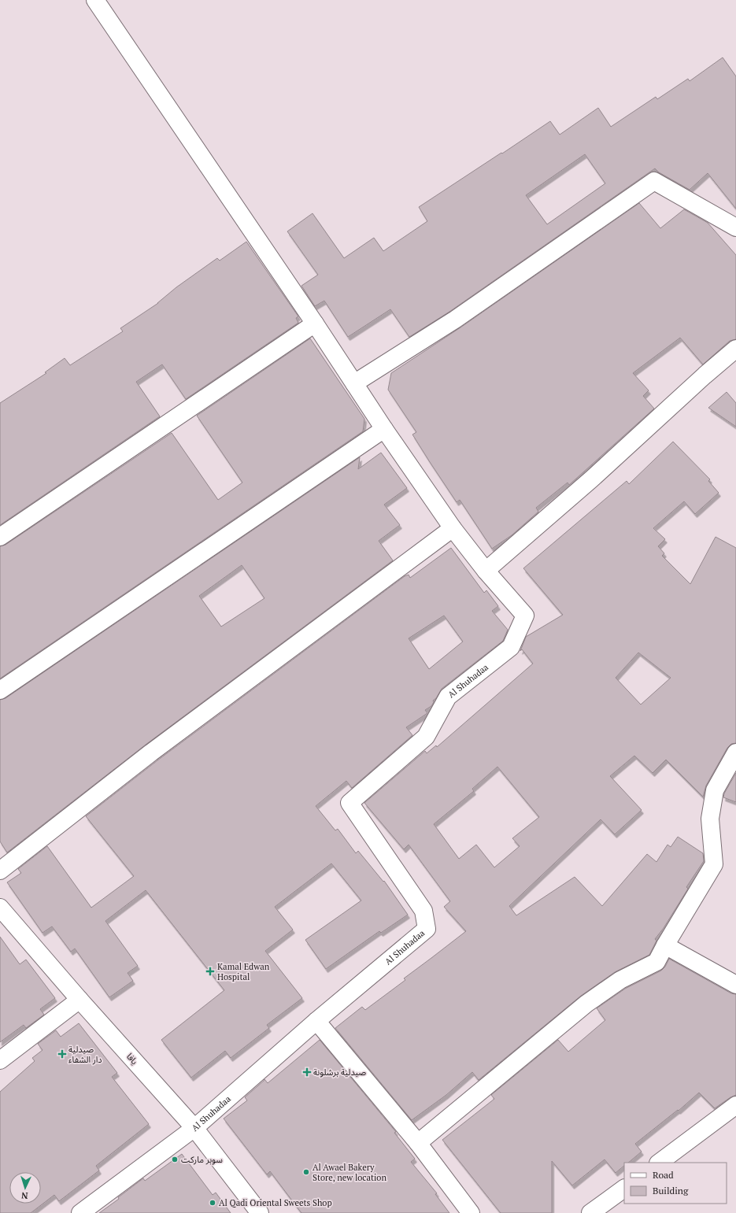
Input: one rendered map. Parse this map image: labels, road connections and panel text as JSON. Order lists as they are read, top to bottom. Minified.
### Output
{"streets":{"street":["Al Shuhadaa","يافا"]},"crossings":[["Al Shuhadaa","يافا"]],"places":{"health":["Kamal Edwan Hospital","صيدلية دار الشفاء","صيدلية برشلونة"],"other":["سوبر ماركت","Al Awael Bakery Store, new location","Al Qadi Oriental Sweets Shop"]},"legend":["Road","Building"],"north":"bottom"}
